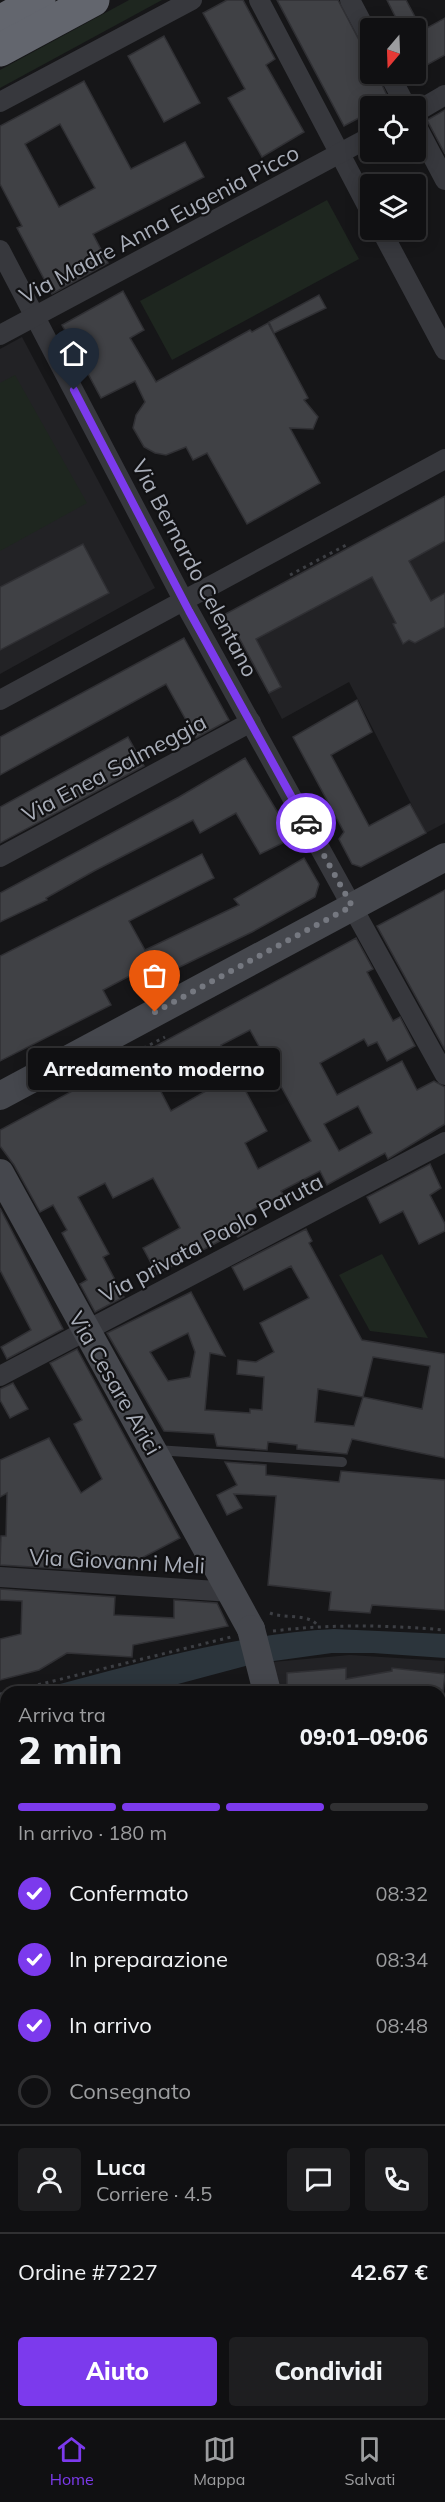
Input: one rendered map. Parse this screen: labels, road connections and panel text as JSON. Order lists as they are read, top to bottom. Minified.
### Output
{"streets":{"street":["Via Madre Anna Eugenia Picco","Via Bernardo Celentano","Via Enea Salmeggia","Via privata Paolo Paruta","Via Cesare Arici","Via Giovanni Meli"]},"crossings":[["Via Madre Anna Eugenia Picco","Via Bernardo Celentano"],["Via Bernardo Celentano","Via Enea Salmeggia"],["Via privata Paolo Paruta","Via Cesare Arici"],["Via Cesare Arici","Via Giovanni Meli"]],"places":["Arredamento moderno"],"north":"bottom","page":{"bubble":"Arredamento moderno","heading":["2 min","Arriva tra","09:01–09:06"],"panel":["Luca","Corriere · 4.5","Ordine #7227","42.67 €"],"bar":"In arrivo · 180 m","list":[["Confermato","08:32"],["In preparazione","08:34"],["In arrivo","08:48"],"Consegnato"],"buttons":["Aiuto","Condividi"],"tabs":["Home","Mappa","Salvati"]}}
